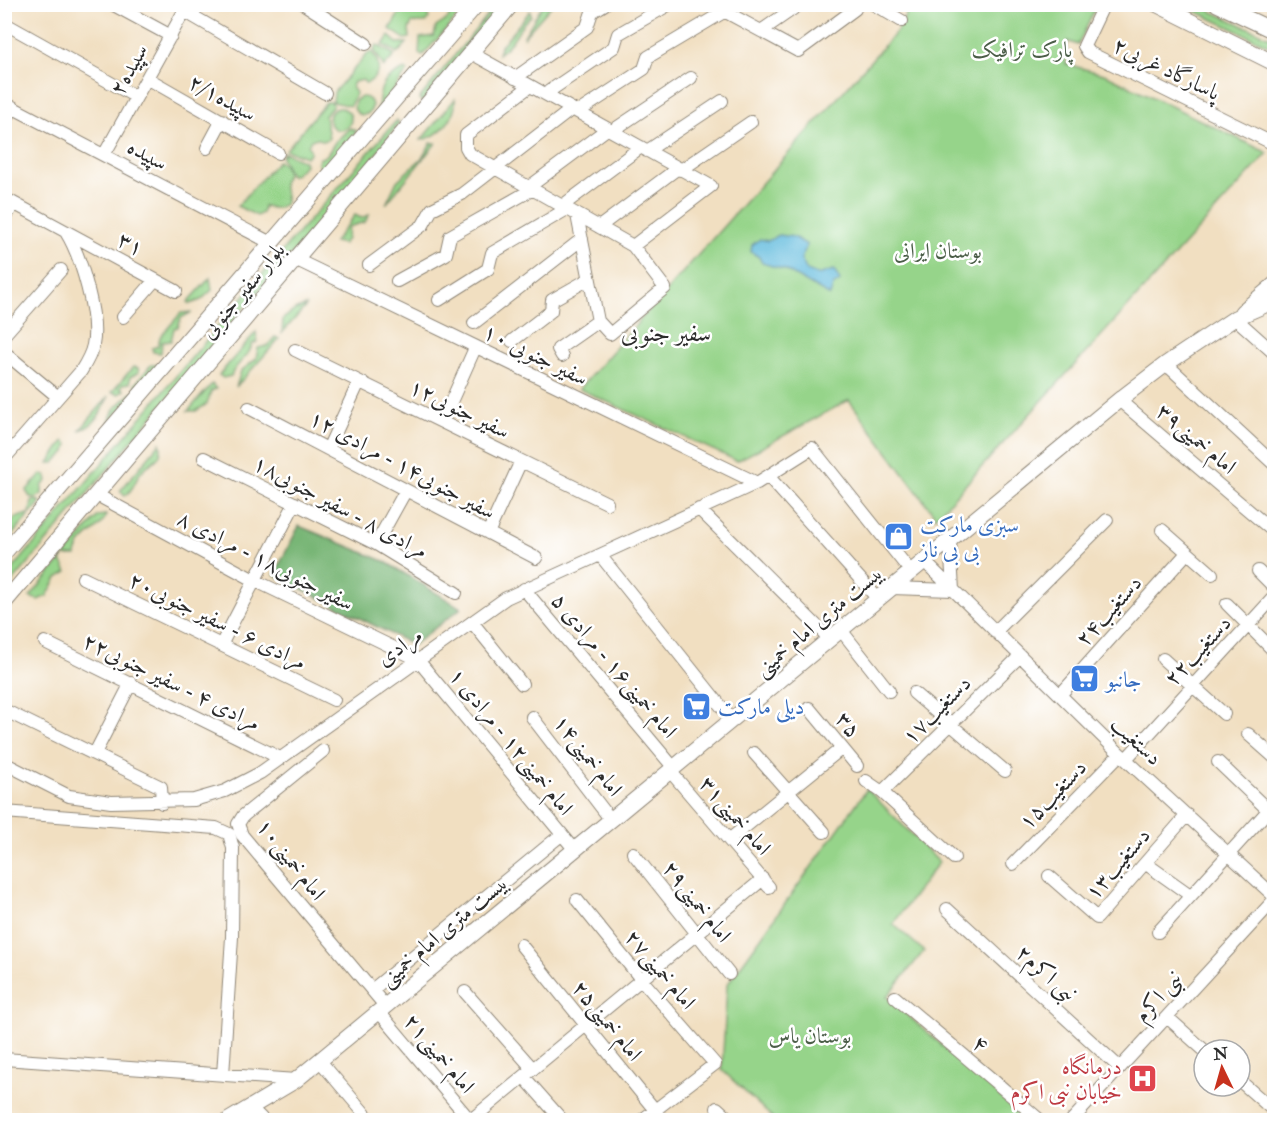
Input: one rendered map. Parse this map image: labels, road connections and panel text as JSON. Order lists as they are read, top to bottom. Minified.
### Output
{"streets":{"main road":["بلوار سفیر جنوبی","بیست متری امام خمینی"],"street":["پاسارگاد غربی۲","سپیده۲","سپیده۲/۱","سپیده","۳۱","سفیر جنوبی ۱۰","سفیر جنوبی۱۲","امام خمینی۳۹","سفیر جنوبی۱۴ - مرادی ۱۲","مرادی ۸ - سفیر جنوبی۱۸","سفیر جنوبی۱۸ - مرادی ۸","دستغیب۲۴","مرادی ۶ - سفیر جنوبی۲۰","مرادی","دستغیب۲۲","امام خمینی۱۶ - مرادی ۵","مرادی ۴ - سفیر جنوبی۲۲","دستغیب۱۷","۳۵","دستغیب","امام خمینی۱۲ - مرادی ۱","امام خمینی۱۴","دستغیب۱۵","امام خمینی۳۱","امام خمینی۱۰","دستغیب۱۳","امام خمینی۲۹","امام خمینی۲۷","نبی اکرم۲","نبی اکرم","امام خمینی۲۵","۴","امام خمینی۲۱"]},"crossings":[["سپیده۲","سپیده۲/۱"],["سپیده۲","سپیده"],["سپیده","بلوار سفیر جنوبی"],["بلوار سفیر جنوبی","سفیر جنوبی ۱۰"],["بلوار سفیر جنوبی","سفیر جنوبی۱۸ - مرادی ۸"],["سفیر جنوبی ۱۰","مرادی"],["امام خمینی۳۹","بیست متری امام خمینی"],["سفیر جنوبی۱۸ - مرادی ۸","مرادی"],["سفیر جنوبی۱۸ - مرادی ۸","امام خمینی۱۲ - مرادی ۱"],["دستغیب۲۴","دستغیب"],["بیست متری امام خمینی","مرادی"],["بیست متری امام خمینی","امام خمینی۱۶ - مرادی ۵"],["بیست متری امام خمینی","دستغیب"],["بیست متری امام خمینی","امام خمینی۱۲ - مرادی ۱"],["بیست متری امام خمینی","امام خمینی۱۴"],["بیست متری امام خمینی","امام خمینی۳۱"],["بیست متری امام خمینی","امام خمینی۱۰"],["بیست متری امام خمینی","امام خمینی۲۱"],["مرادی","امام خمینی۱۶ - مرادی ۵"],["مرادی","مرادی ۴ - سفیر جنوبی۲۲"],["مرادی","امام خمینی۱۲ - مرادی ۱"],["دستغیب۲۲","دستغیب"],["دستغیب۲۲","دستغیب۱۵"],["امام خمینی۱۶ - مرادی ۵","امام خمینی۳۱"],["دستغیب۱۷","دستغیب"],["دستغیب","دستغیب۱۵"],["دستغیب","دستغیب۱۳"],["دستغیب","نبی اکرم"],["امام خمینی۳۱","امام خمینی۲۹"],["امام خمینی۱۰","امام خمینی۲۱"],["امام خمینی۲۷","امام خمینی۲۵"],["نبی اکرم۲","نبی اکرم"]],"districts":["سفیر جنوبی"],"parks":["پارک ترافیک","بوستان ایرانی","بوستان یاس"],"places":{"shop":["سبزی مارکت بی بی ناز"],"supermarket":["جانبو","دیلی مارکت"],"hospital":["درمانگاه خیابان نبی اکرم"]},"north":"top"}
